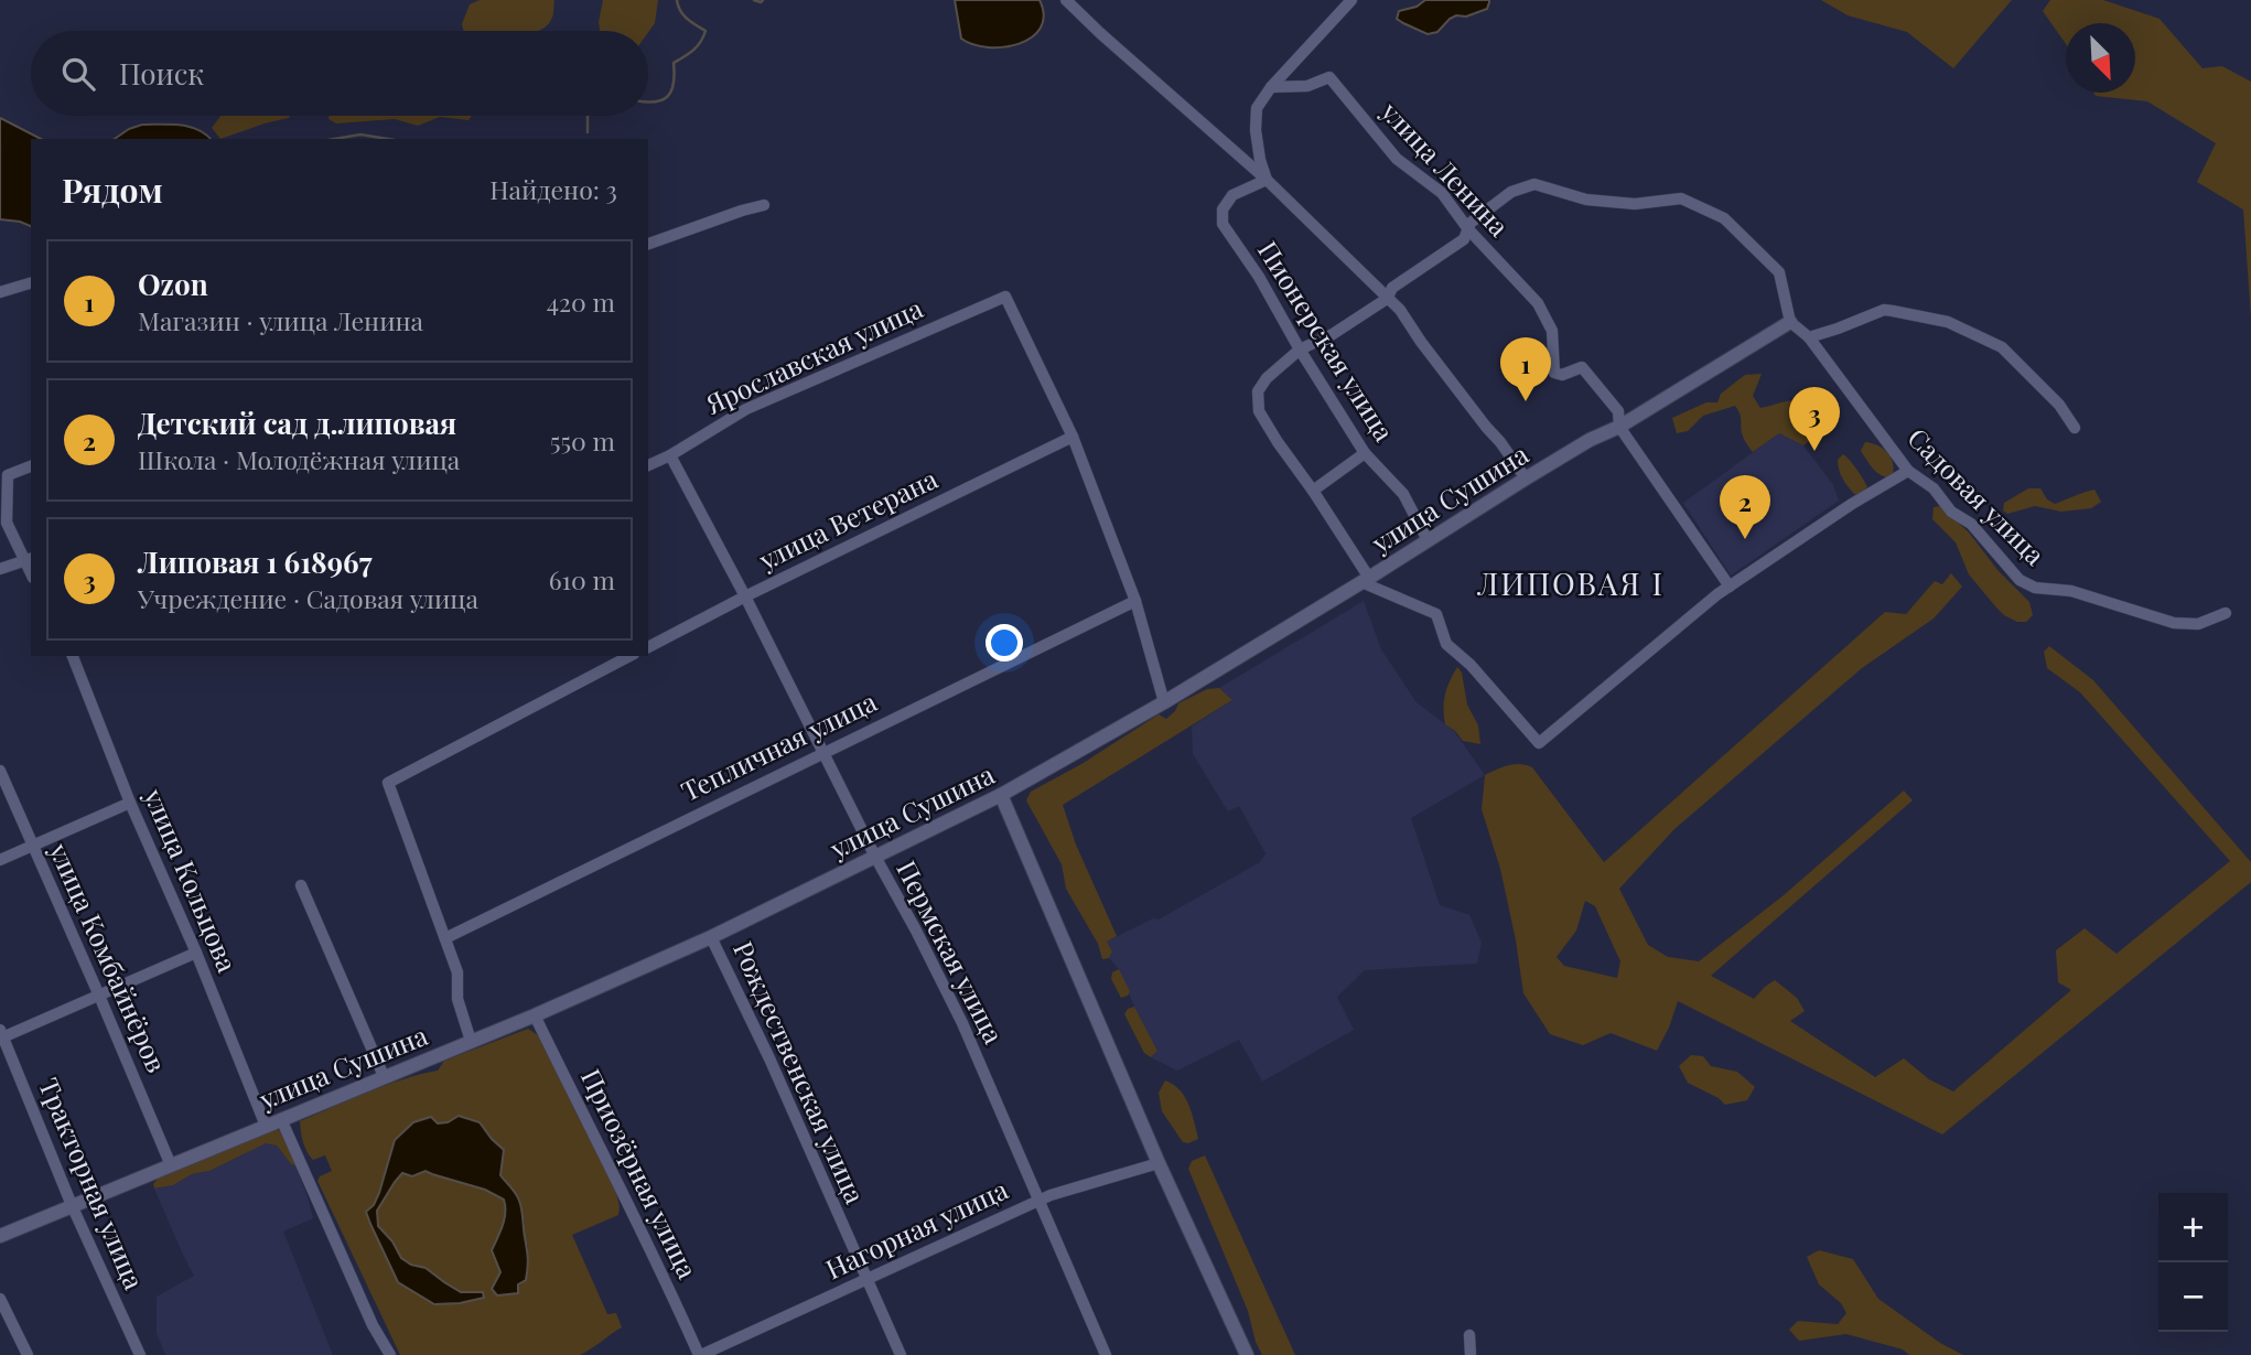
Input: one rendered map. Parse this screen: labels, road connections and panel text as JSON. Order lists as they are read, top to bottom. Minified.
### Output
{"streets":{"street":["улица Ленина","Пионерская улица","Ярославская улица","Садовая улица","улица Сушина","улица Ветерана","Тепличная улица","улица Кольцова","Пермская улица","улица Комбайнёров","Рождественская улица","Приозёрная улица","Тракторная улица","Нагорная улица"]},"crossings":[["улица Ленина","улица Сушина"],["Пионерская улица","улица Сушина"],["Ярославская улица","улица Ветерана"],["Ярославская улица","Пермская улица"],["Садовая улица","улица Сушина"],["улица Сушина","улица Кольцова"],["улица Сушина","Пермская улица"],["улица Сушина","улица Комбайнёров"],["улица Сушина","Рождественская улица"],["улица Сушина","Приозёрная улица"],["улица Сушина","Тракторная улица"],["улица Ветерана","Пермская улица"],["Тепличная улица","Пермская улица"],["Пермская улица","Нагорная улица"],["Рождественская улица","Нагорная улица"],["Приозёрная улица","Нагорная улица"]],"districts":["ЛИПОВАЯ I"],"north":"bottom right","page":{"search":"Поиск","heading":["Рядом","Найдено: 3"],"list":[{"mark":"1","name":"Ozon","note":"Магазин · улица Ленина","value":"420 m"},{"mark":"2","name":"Детский сад д.липовая","note":"Школа · Молодёжная улица","value":"550 m"},{"mark":"3","name":"Липовая 1 618967","note":"Учреждение · Садовая улица","value":"610 m"}],"pins":["1","3","2"],"map_buttons":["+","−"]}}
